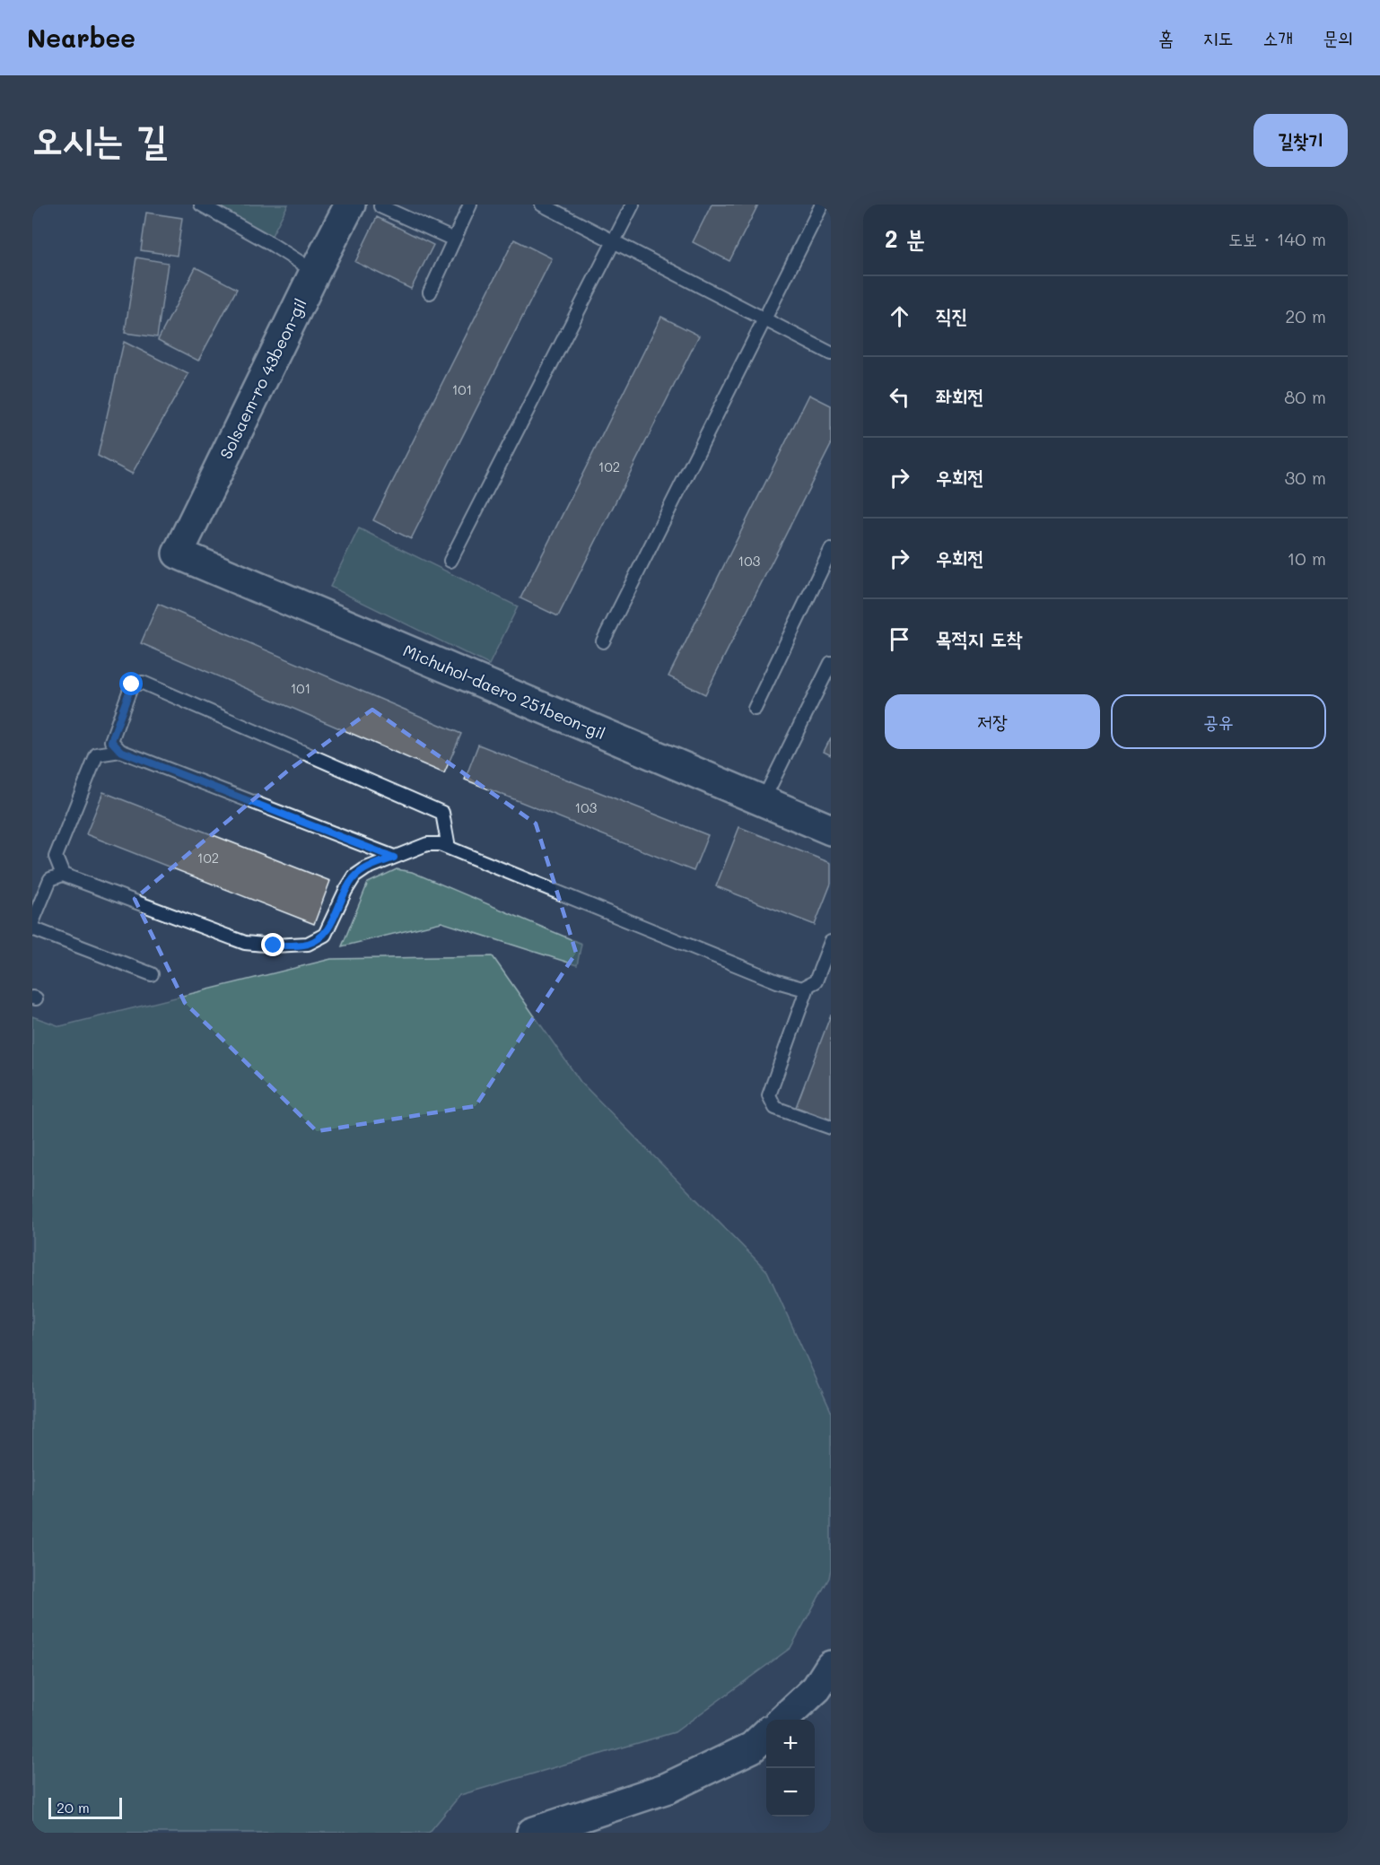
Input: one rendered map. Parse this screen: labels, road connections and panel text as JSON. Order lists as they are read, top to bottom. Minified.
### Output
{"streets":{"street":["Solsaem-ro 43beon-gil","Michuhol-daero 251beon-gil"]},"crossings":[["Solsaem-ro 43beon-gil","Michuhol-daero 251beon-gil"]],"house_numbers":["101","102","103","101","103","102"],"scale_bar":"20 m","page":{"header":"Nearbee","nav":["홈","지도","소개","문의"],"title":"오시는 길","buttons":["길찾기",["저장","공유"]],"heading":["2 분","도보 · 140 m"],"list":[["직진","20 m"],["좌회전","80 m"],["우회전","30 m"],["우회전","10 m"],"목적지 도착"],"map_buttons":["+","−"],"scale":"20 m"}}
